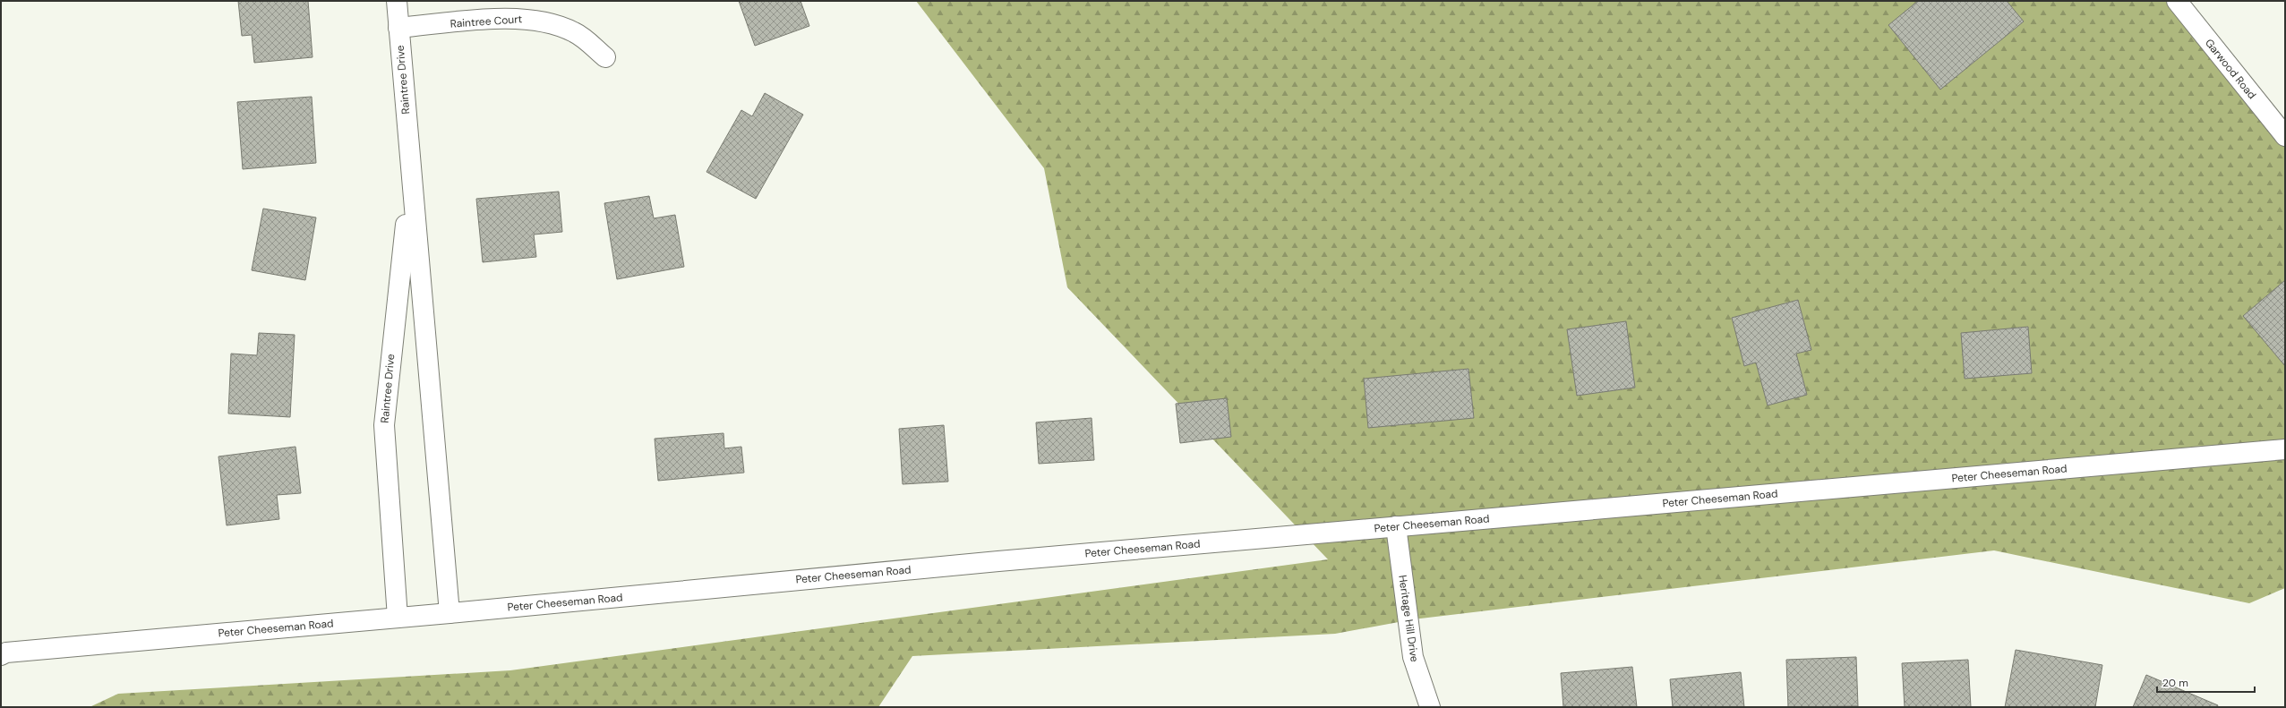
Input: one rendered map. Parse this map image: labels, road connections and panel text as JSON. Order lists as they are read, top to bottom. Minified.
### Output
{"streets":{"street":["Raintree Court","Garwood Road","Raintree Drive","Peter Cheeseman Road","Heritage Hill Drive"]},"crossings":[["Raintree Court","Raintree Drive"],["Raintree Drive","Peter Cheeseman Road"],["Peter Cheeseman Road","Heritage Hill Drive"]],"scale_bar":"20 m"}
